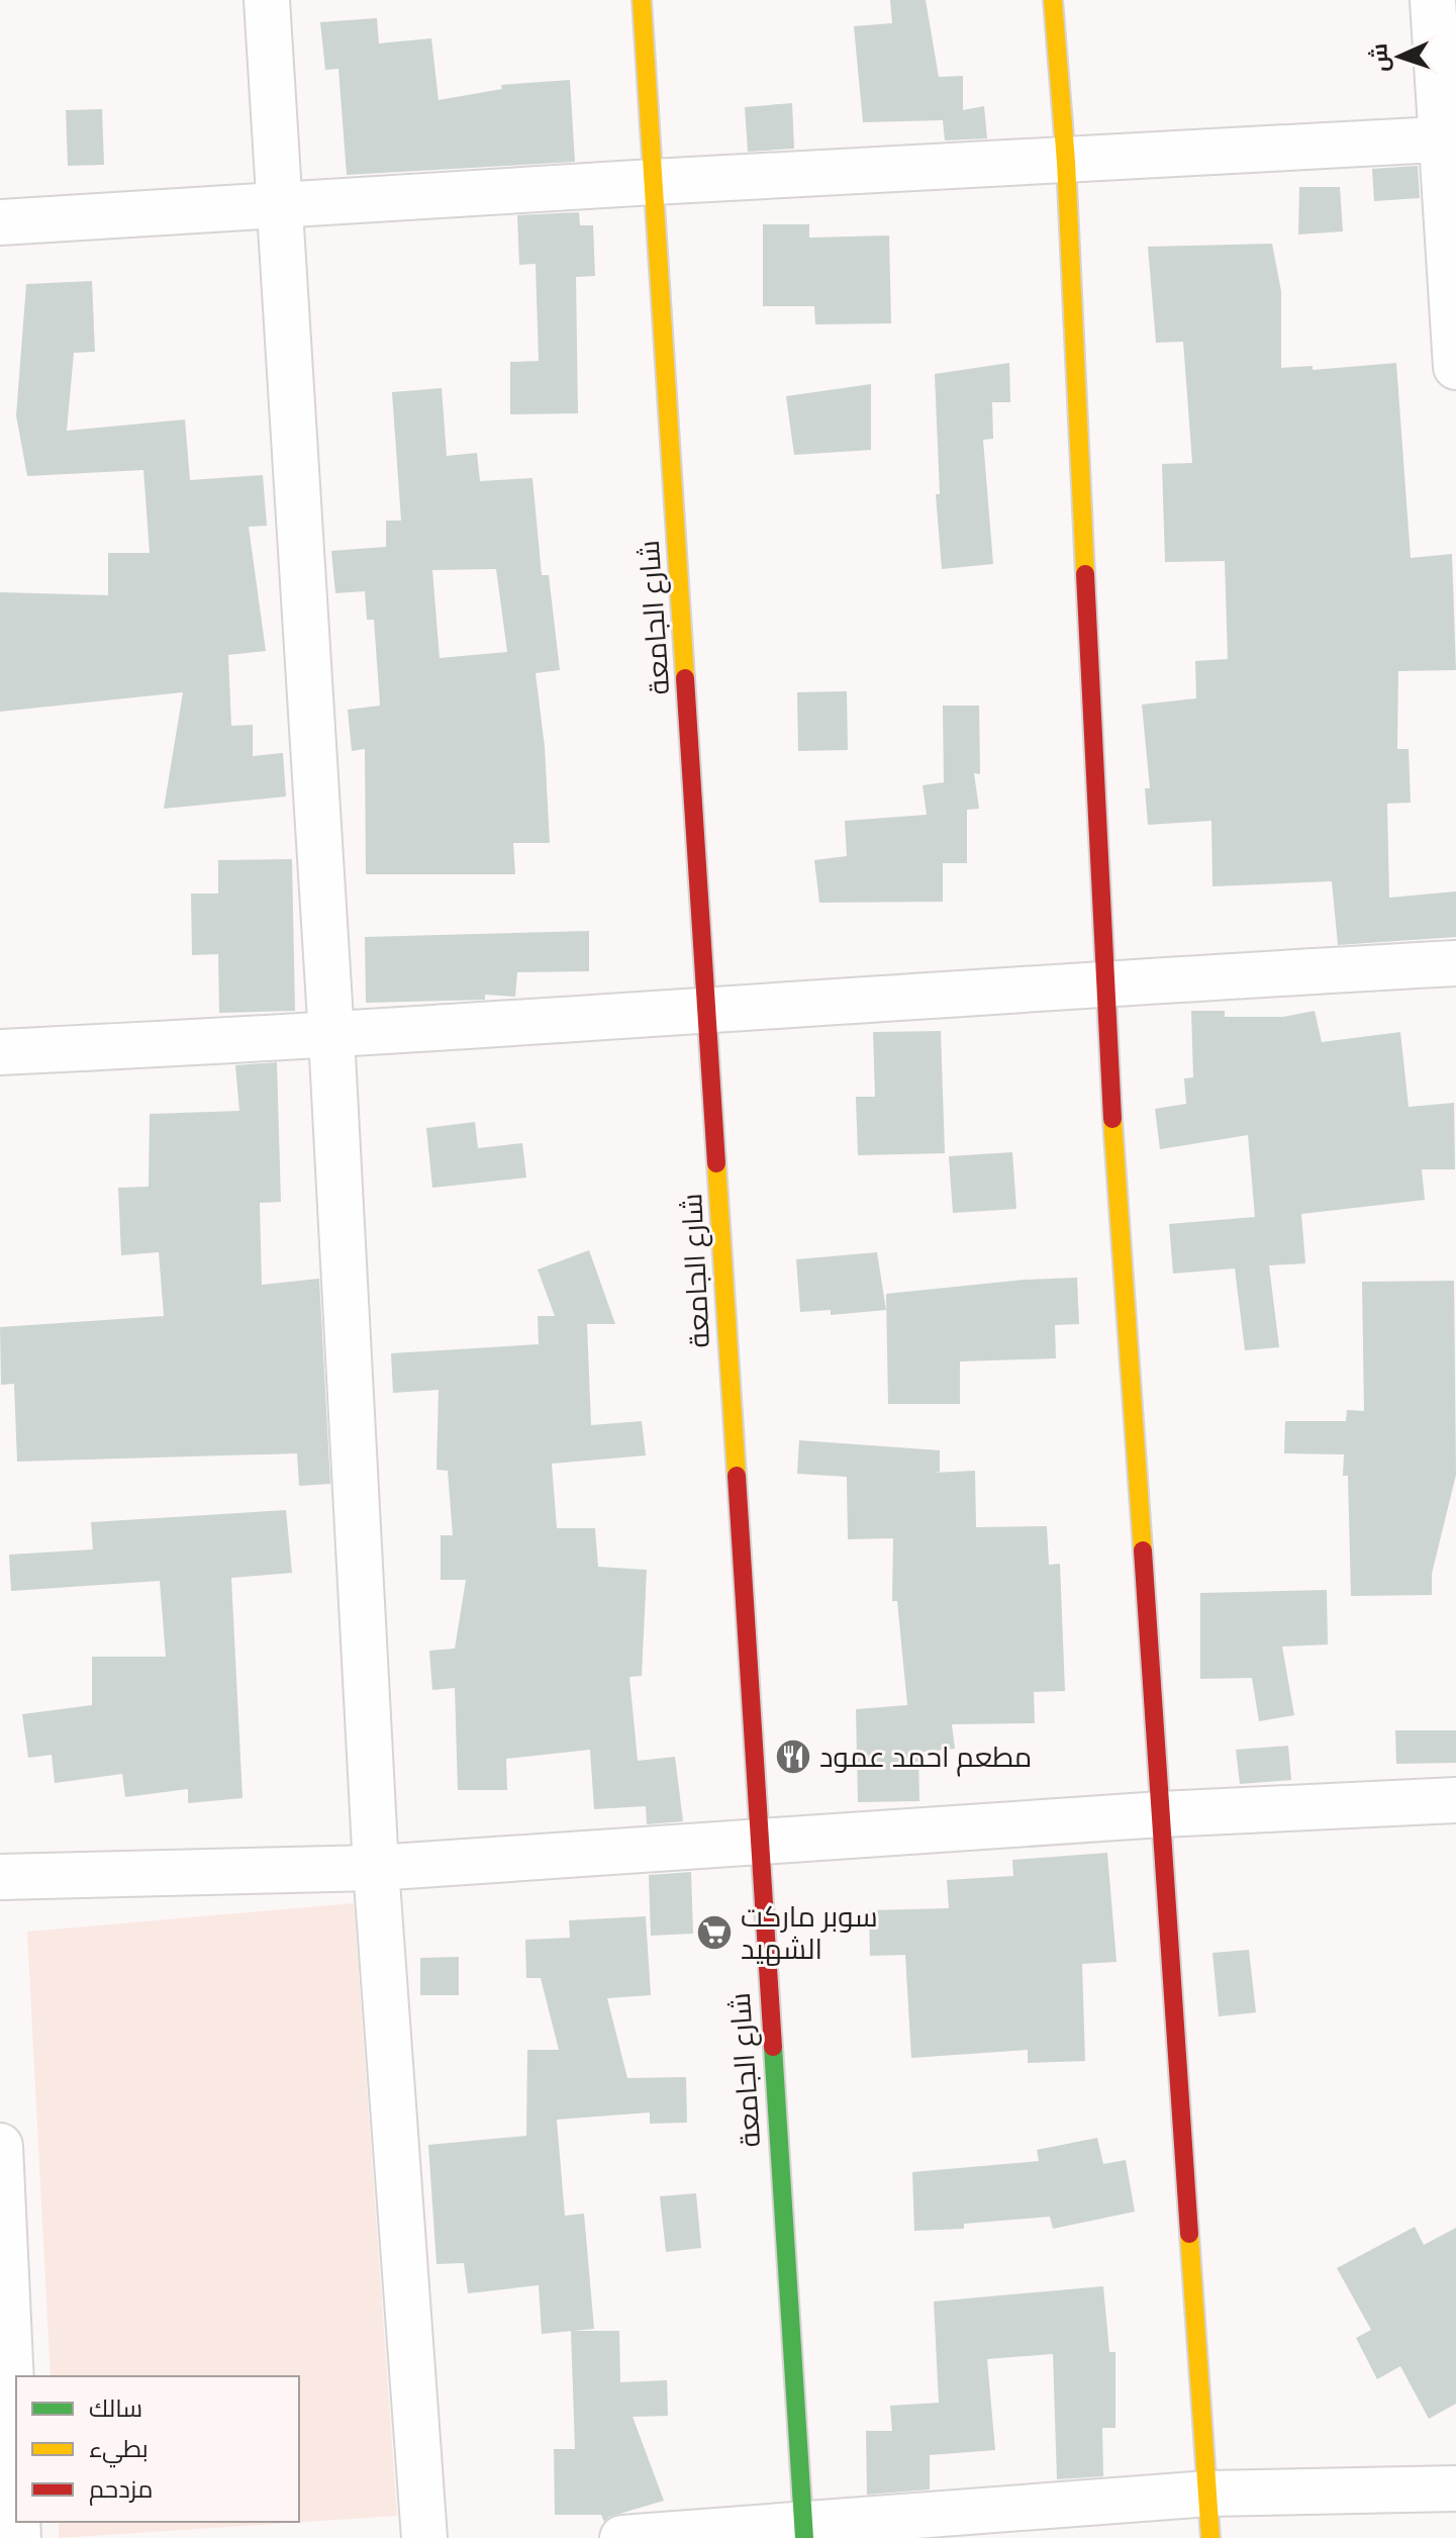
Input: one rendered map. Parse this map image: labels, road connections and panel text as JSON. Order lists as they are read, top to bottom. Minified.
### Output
{"streets":{"street":["شارع الجامعة"]},"places":{"restaurant":["مطعم احمد عمود"],"supermarket":["سوبر ماركت الشهيد"]},"legend":["سالك","بطيء","مزدحم"],"north":"left"}
